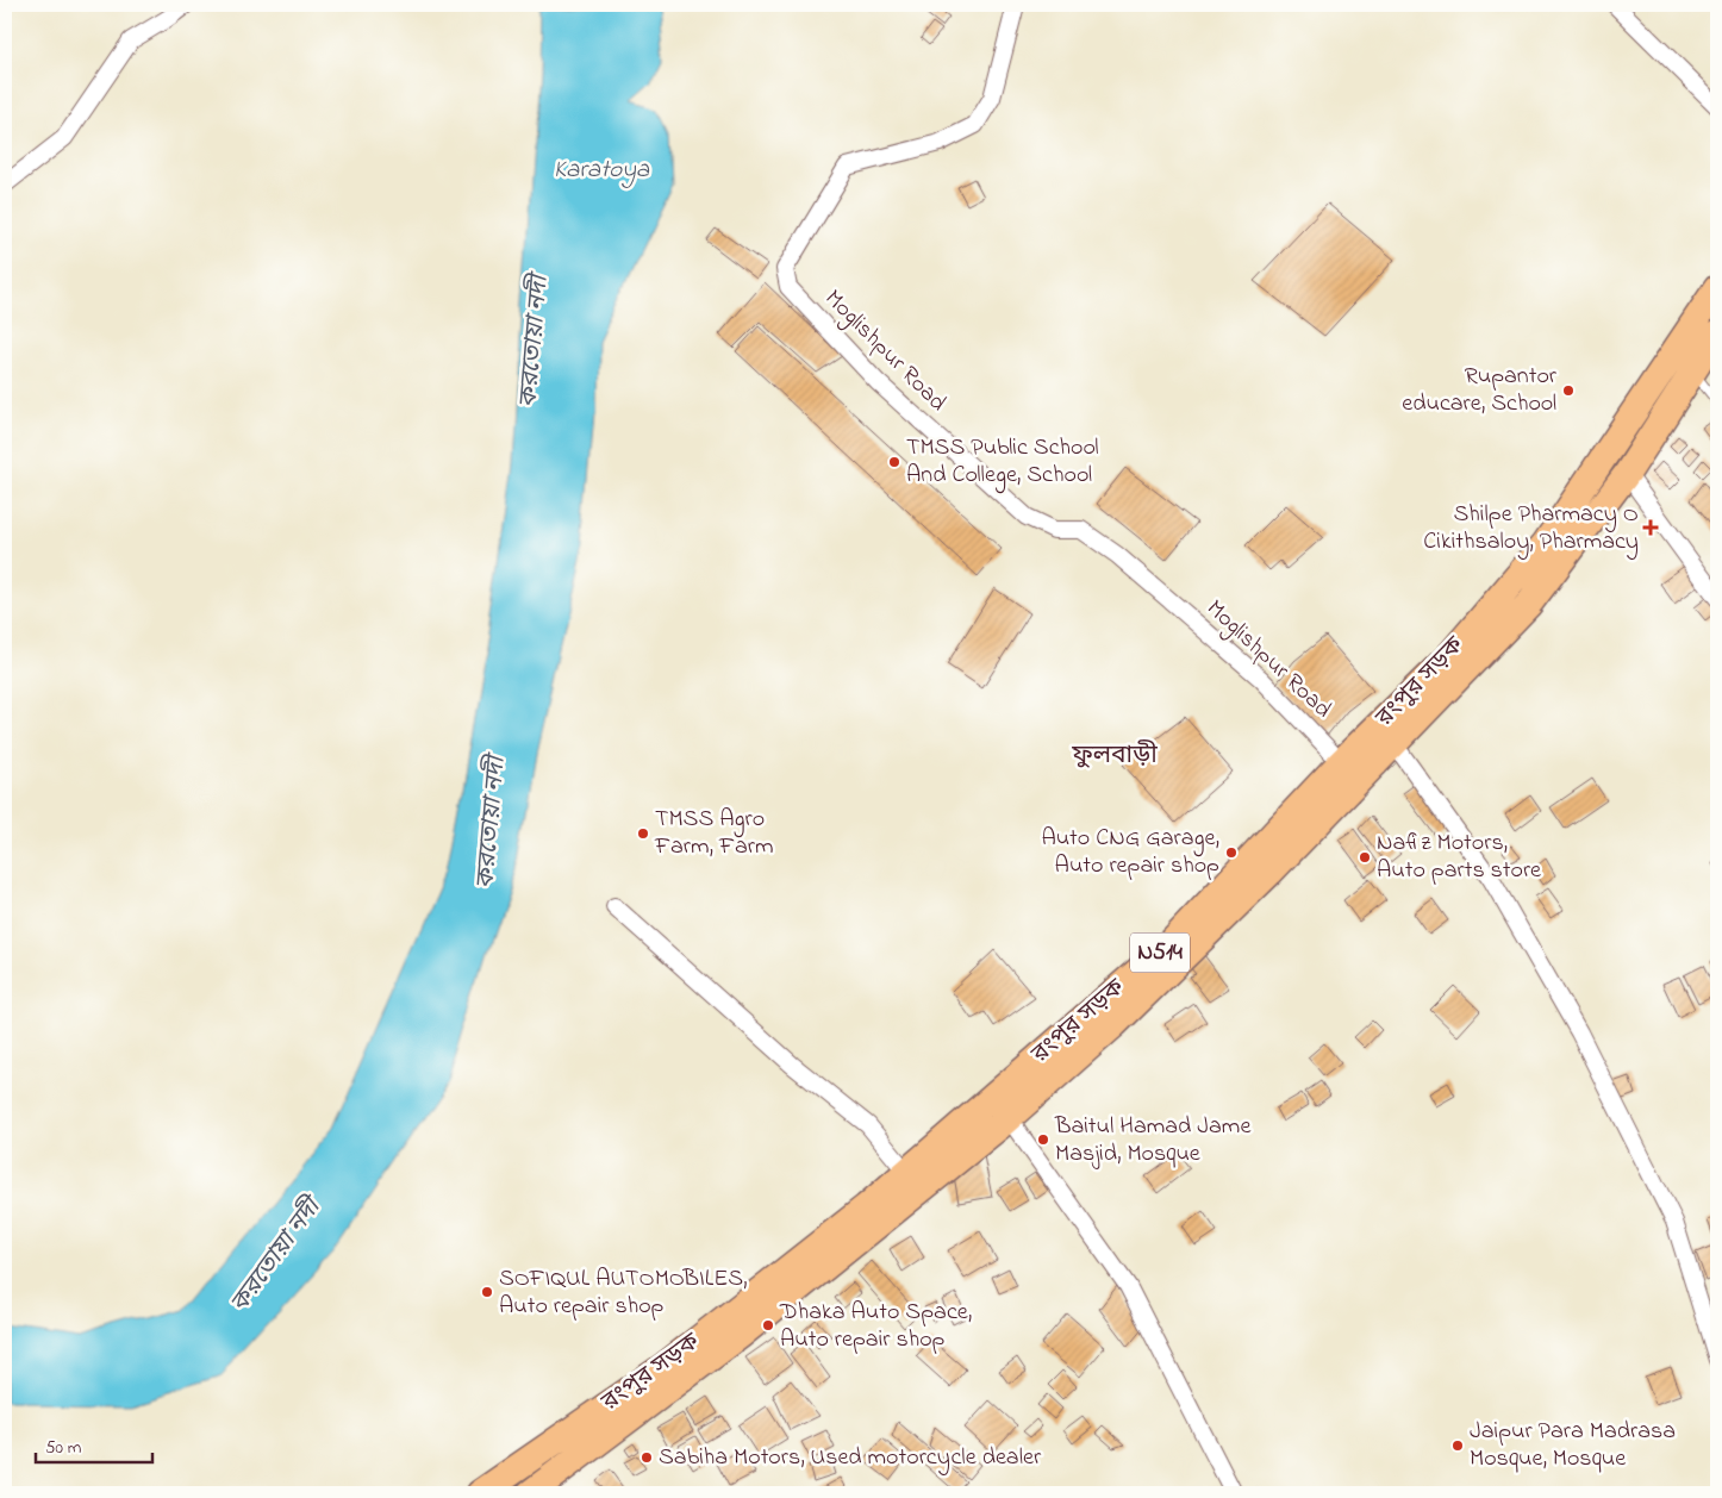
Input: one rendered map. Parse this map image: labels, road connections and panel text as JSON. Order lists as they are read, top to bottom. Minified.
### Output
{"streets":{"highway":["রংপুর সড়ক","N514"],"street":["Moglishpur Road"]},"crossings":[["Moglishpur Road","রংপুর সড়ক"]],"districts":["ফুলবাড়ী"],"water":["Karatoya","করতোয়া নদী"],"places":{"other":["Rupantor educare, School","TMSS Public School And College, School","TMSS Agro Farm, Farm","Auto CNG Garage, Auto repair shop","Nafiz Motors, Auto parts store","Baitul Hamad Jame Masjid, Mosque","SOFIQUL AUTOMOBILES, Auto repair shop","Dhaka Auto Space, Auto repair shop","Jaipur Para Madrasa Mosque, Mosque","Sabiha Motors, Used motorcycle dealer"],"health":["Shilpe Pharmacy O Cikithsaloy, Pharmacy"]},"scale_bar":"50 m"}
